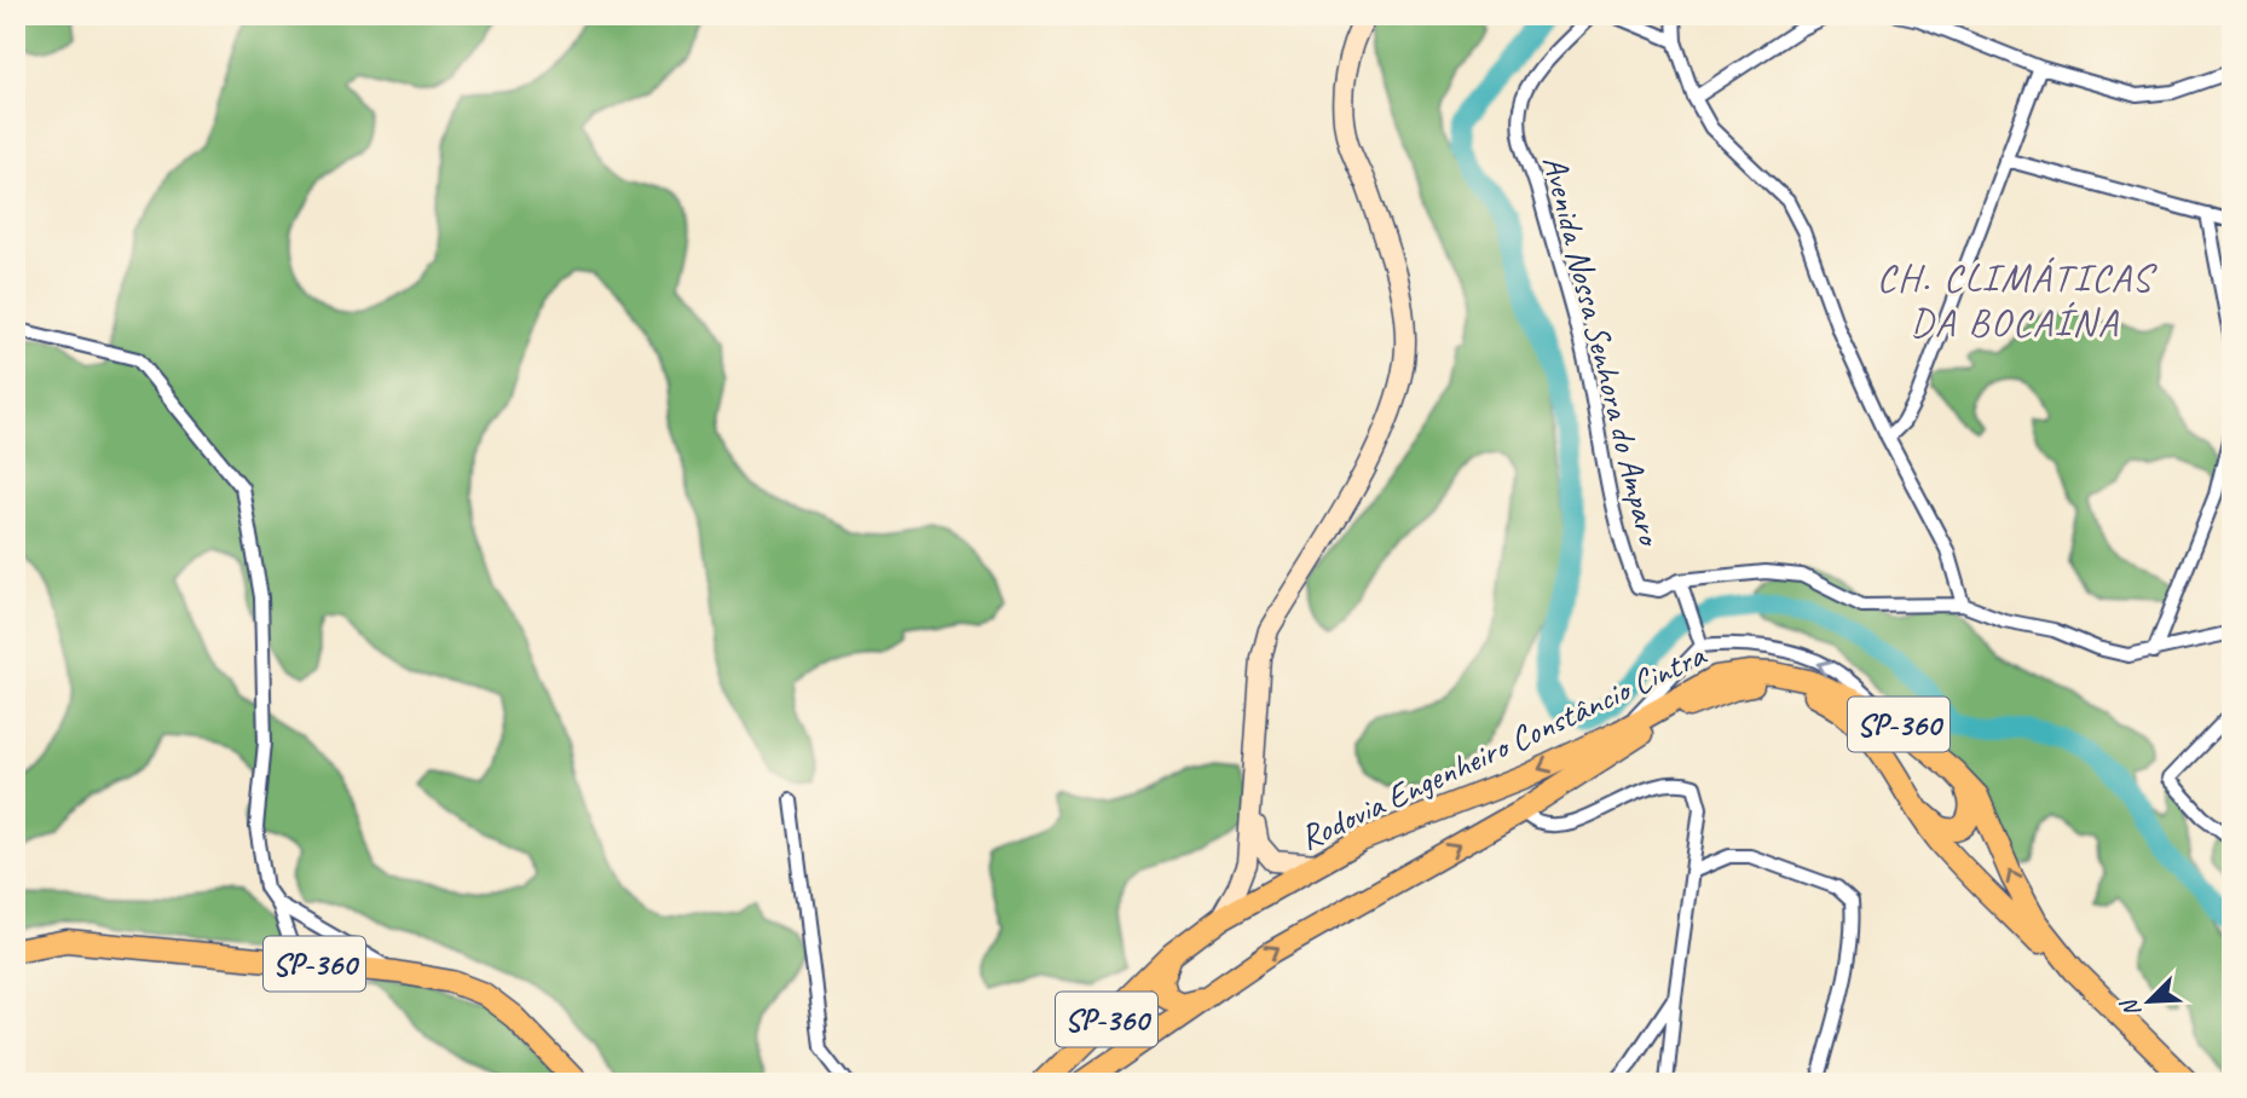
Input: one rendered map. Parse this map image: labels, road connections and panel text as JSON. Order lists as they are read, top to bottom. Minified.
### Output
{"streets":{"main road":["SP-360","Rodovia Engenheiro Constâncio Cintra"],"street":["Avenida Nossa Senhora do Amparo"]},"districts":["CH. CLIMÁTICAS DA BOCAÍNA"],"north":"bottom left"}
